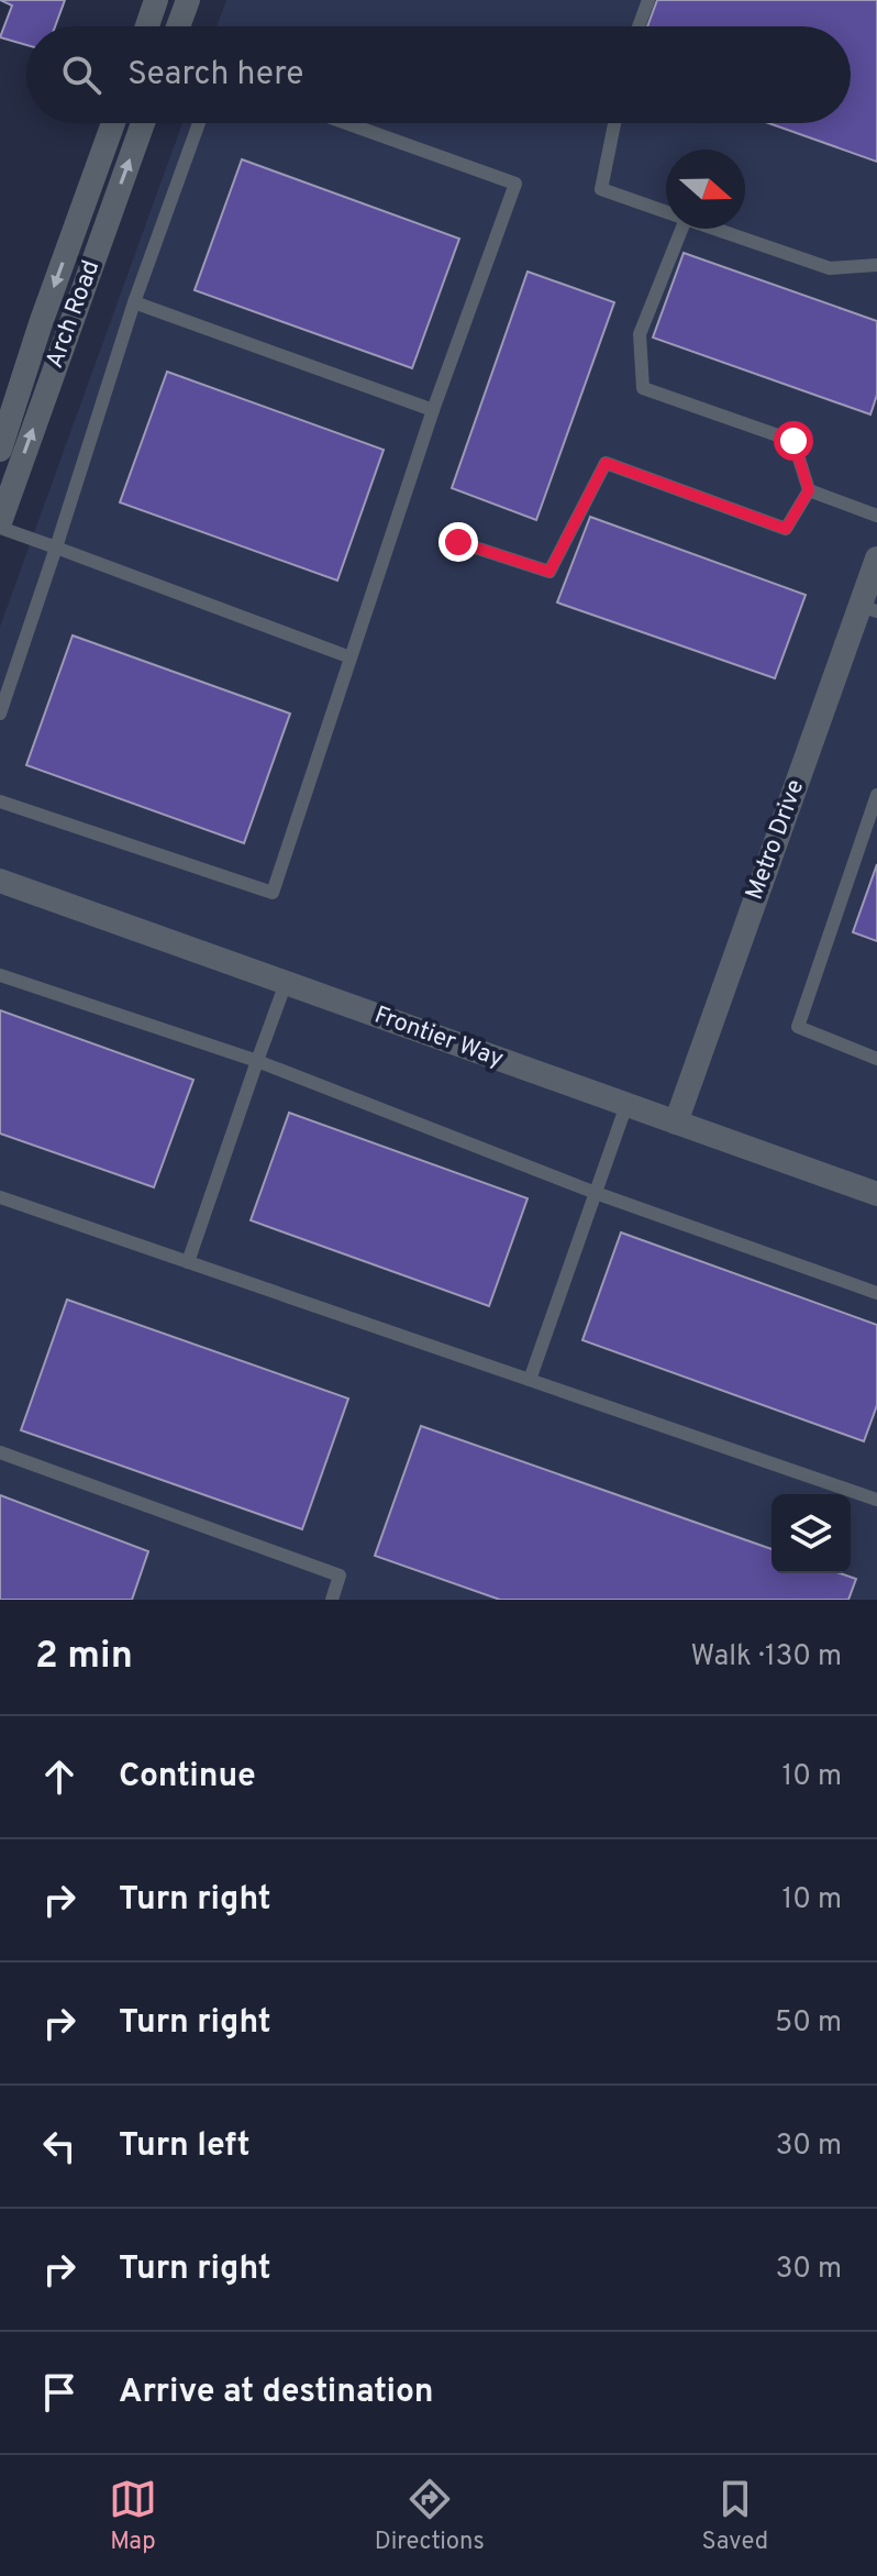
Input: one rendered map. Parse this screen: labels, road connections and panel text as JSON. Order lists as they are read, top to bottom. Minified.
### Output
{"streets":{"street":["Arch Road","Metro Drive","Frontier Way"]},"crossings":[["Metro Drive","Frontier Way"]],"north":"right","page":{"search":"Search here","heading":["2 min","Walk · 130 m"],"list":[["Continue","10 m"],["Turn right","10 m"],["Turn right","50 m"],["Turn left","30 m"],["Turn right","30 m"],"Arrive at destination"],"nav":["Map","Directions","Saved"]}}
